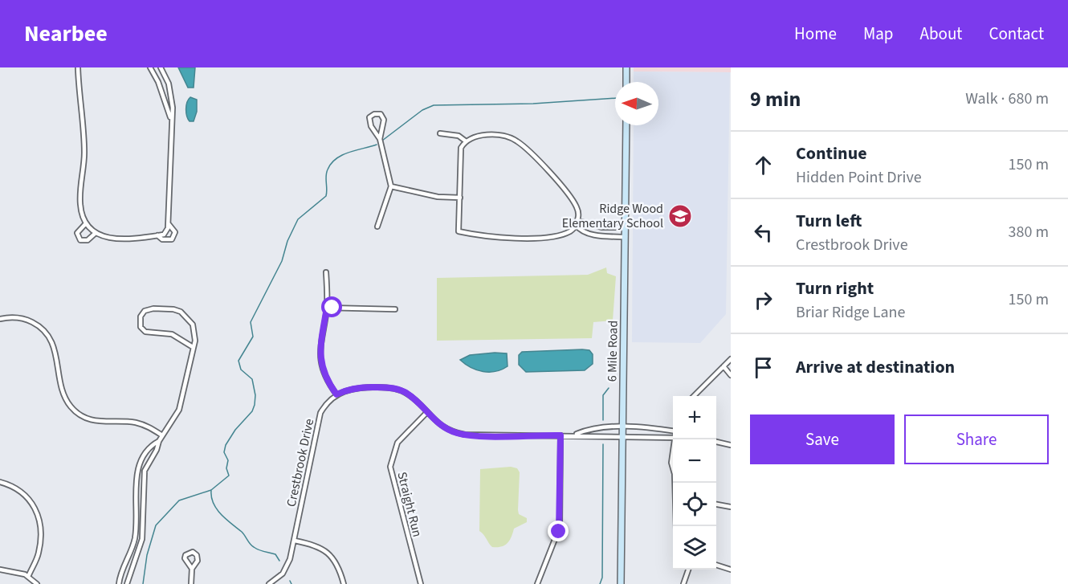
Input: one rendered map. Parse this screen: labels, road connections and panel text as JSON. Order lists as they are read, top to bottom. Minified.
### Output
{"streets":{"street":["6 Mile Road","Crestbrook Drive","Straight Run"]},"places":{"school or university":["Ridge Wood Elementary School"]},"north":"left","page":{"header":"Nearbee","nav":["Home","Map","About","Contact"],"heading":["9 min","Walk · 680 m"],"list":[["Continue","Hidden Point Drive","150 m"],["Turn left","Crestbrook Drive","380 m"],["Turn right","Briar Ridge Lane","150 m"],"Arrive at destination"],"map_buttons":["+","−"],"buttons":["Save","Share"]}}
